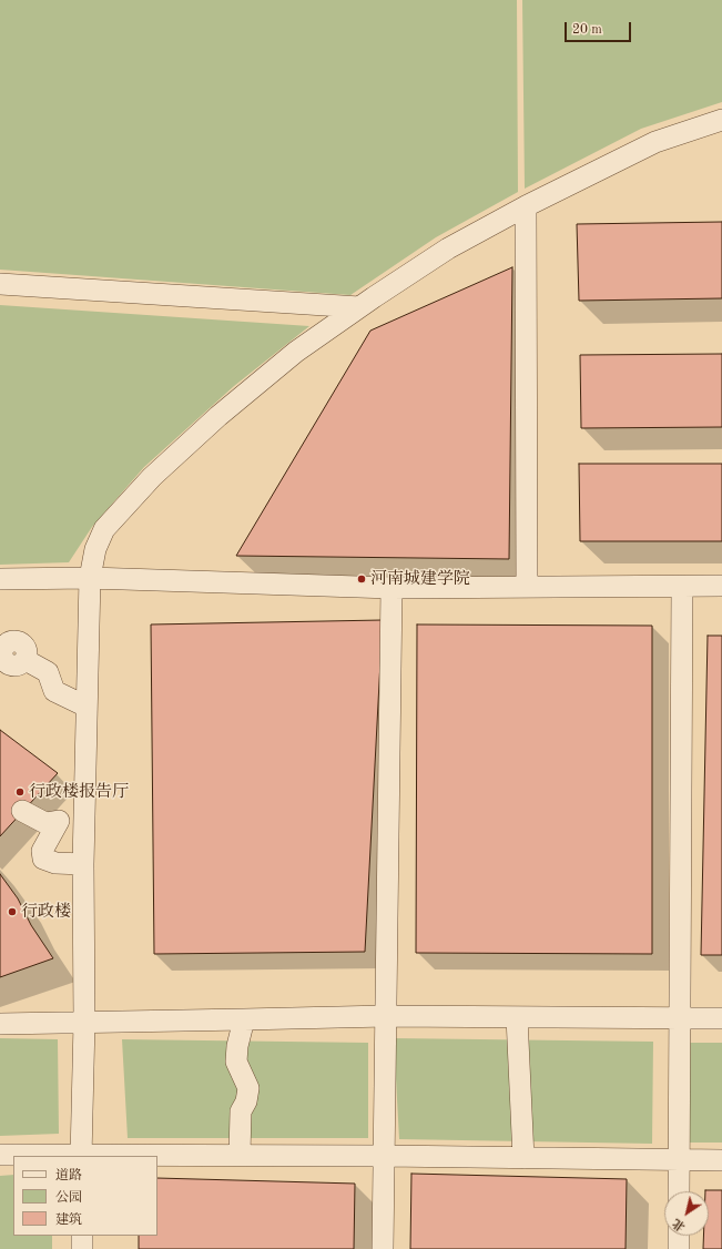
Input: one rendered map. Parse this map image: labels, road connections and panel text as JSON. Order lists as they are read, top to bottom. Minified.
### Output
{"places":["河南城建学院","行政楼报告厅","行政楼"],"legend":["道路","公园","建筑"],"scale_bar":"20 m","north":"bottom left"}
